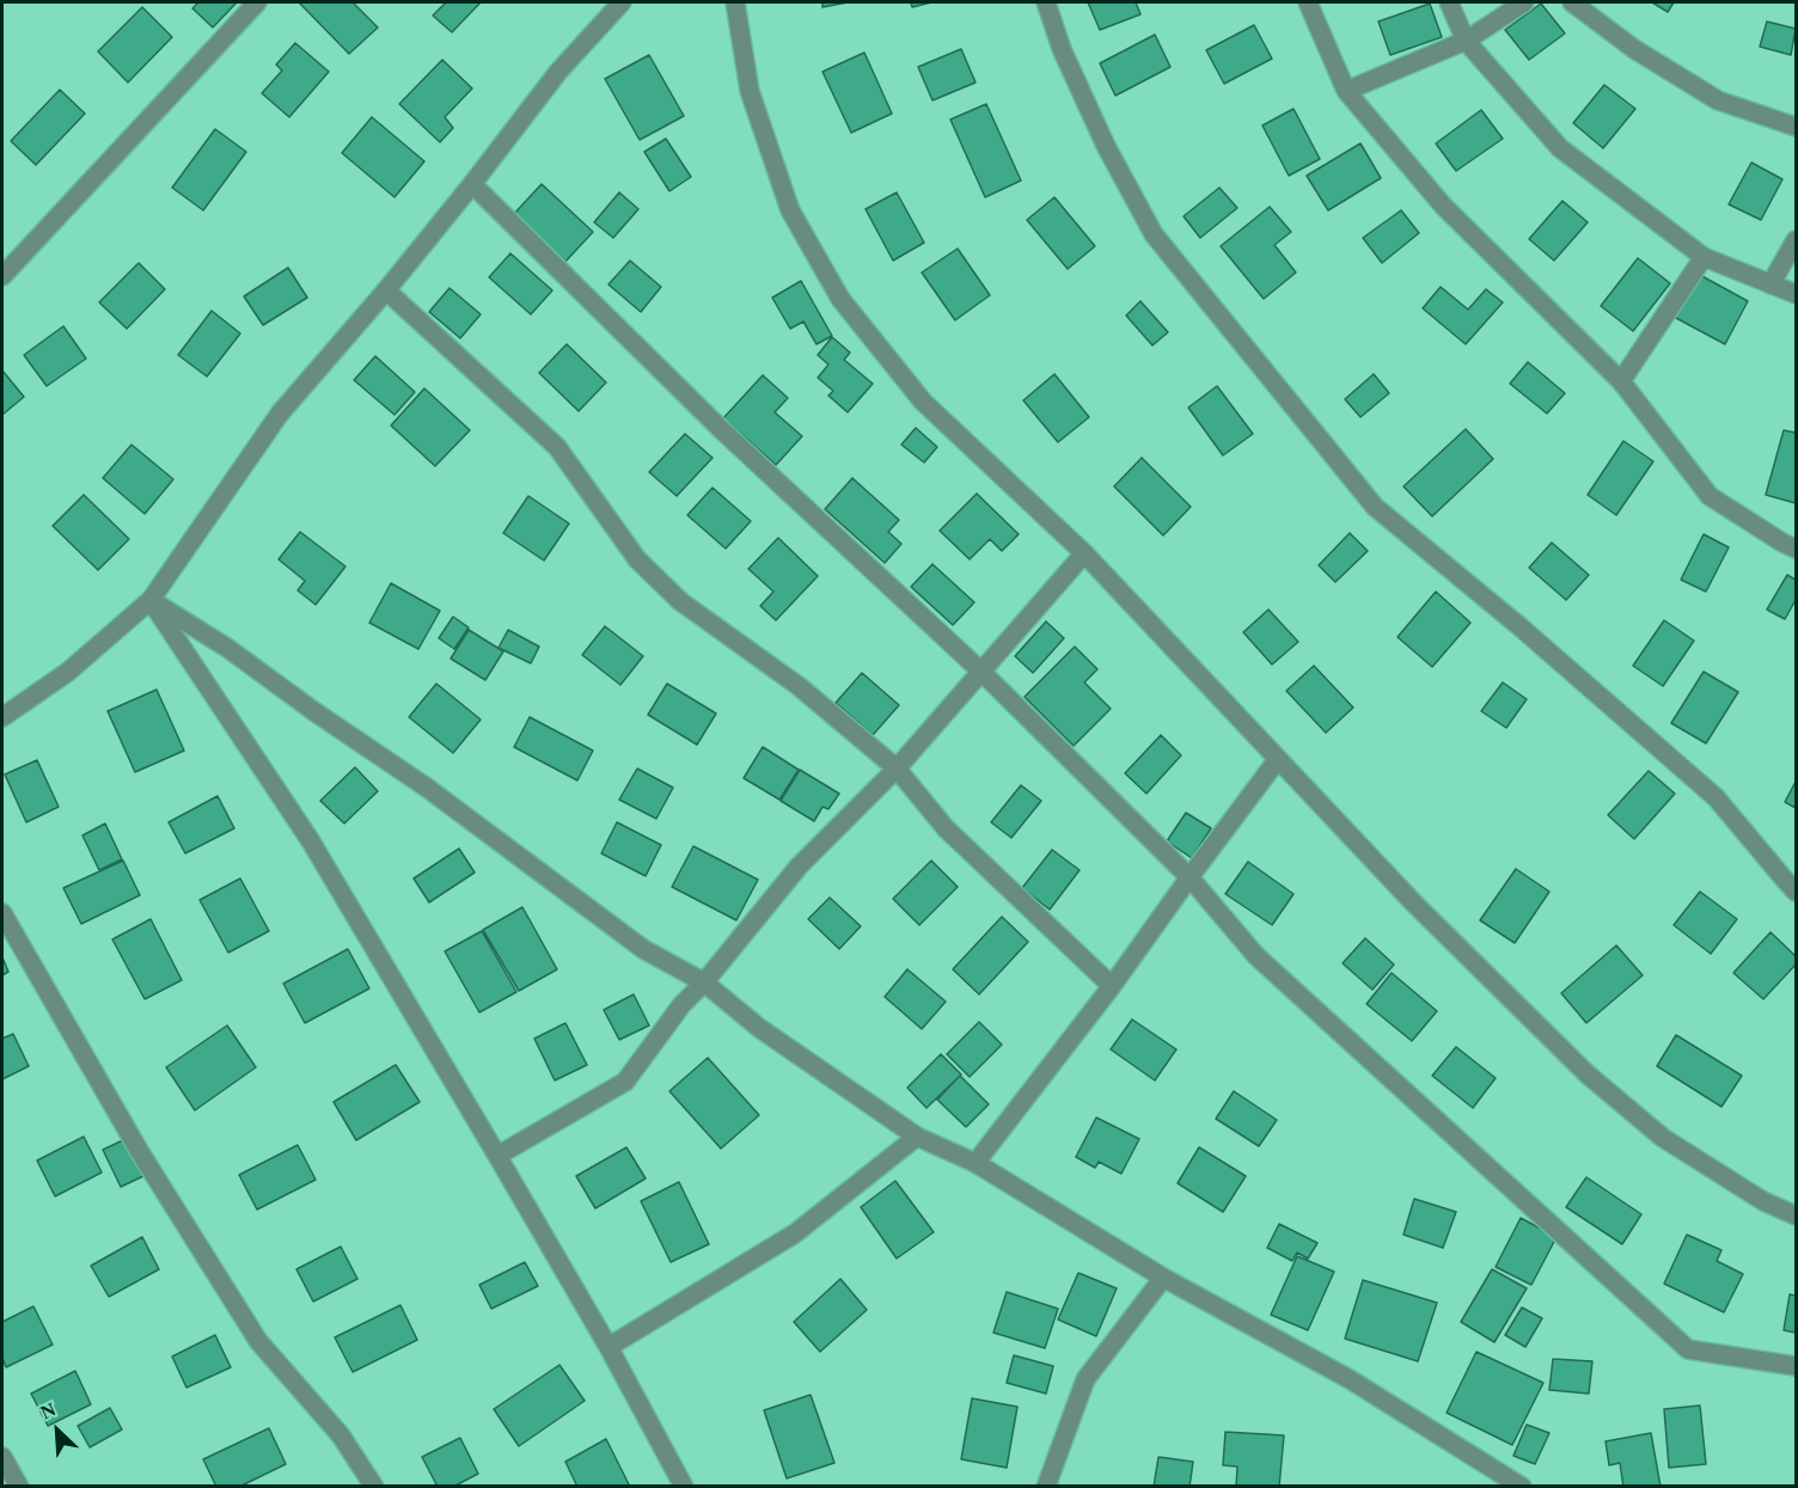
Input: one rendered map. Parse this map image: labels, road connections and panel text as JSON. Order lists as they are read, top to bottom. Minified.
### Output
{"north":"top left"}
